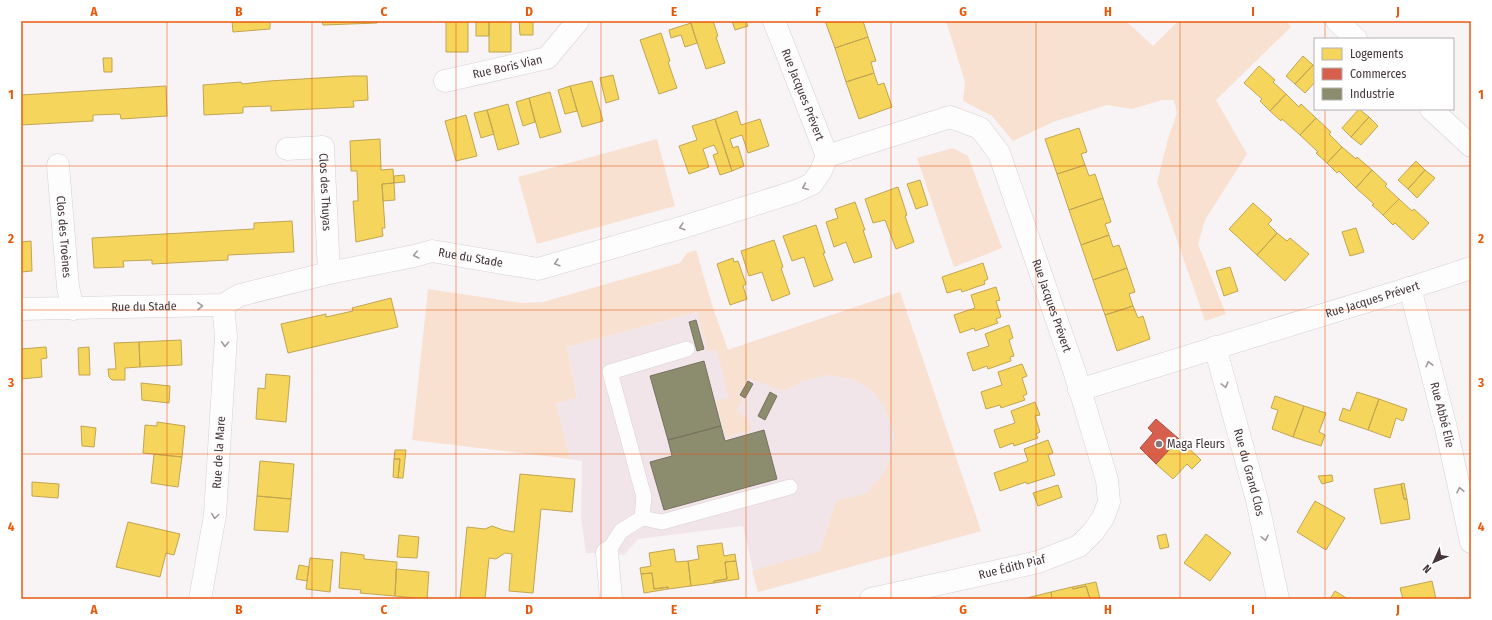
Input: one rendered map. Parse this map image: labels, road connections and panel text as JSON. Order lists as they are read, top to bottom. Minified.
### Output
{"streets":{"street":["Rue Boris Vian","Rue Jacques Prévert","Clos des Thuyas","Clos des Troènes","Rue du Stade","Rue Abbé Elie","Rue de la Mare","Rue du Grand Clos","Rue Édith Piaf"]},"crossings":[["Rue Jacques Prévert","Rue du Stade"],["Rue Jacques Prévert","Rue Abbé Elie"],["Rue Jacques Prévert","Rue du Grand Clos"],["Rue Jacques Prévert","Rue Édith Piaf"],["Clos des Thuyas","Rue du Stade"],["Clos des Troènes","Rue du Stade"],["Rue du Stade","Rue de la Mare"]],"one_way":["Rue Abbé Elie","Rue de la Mare","Rue du Grand Clos"],"places":["Maga Fleurs"],"legend":["Logements","Commerces","Industrie"],"north":"bottom left","grid":{"columns":["A","B","C","D","E","F","G","H","I","J"],"rows":["1","2","3","4"]}}
